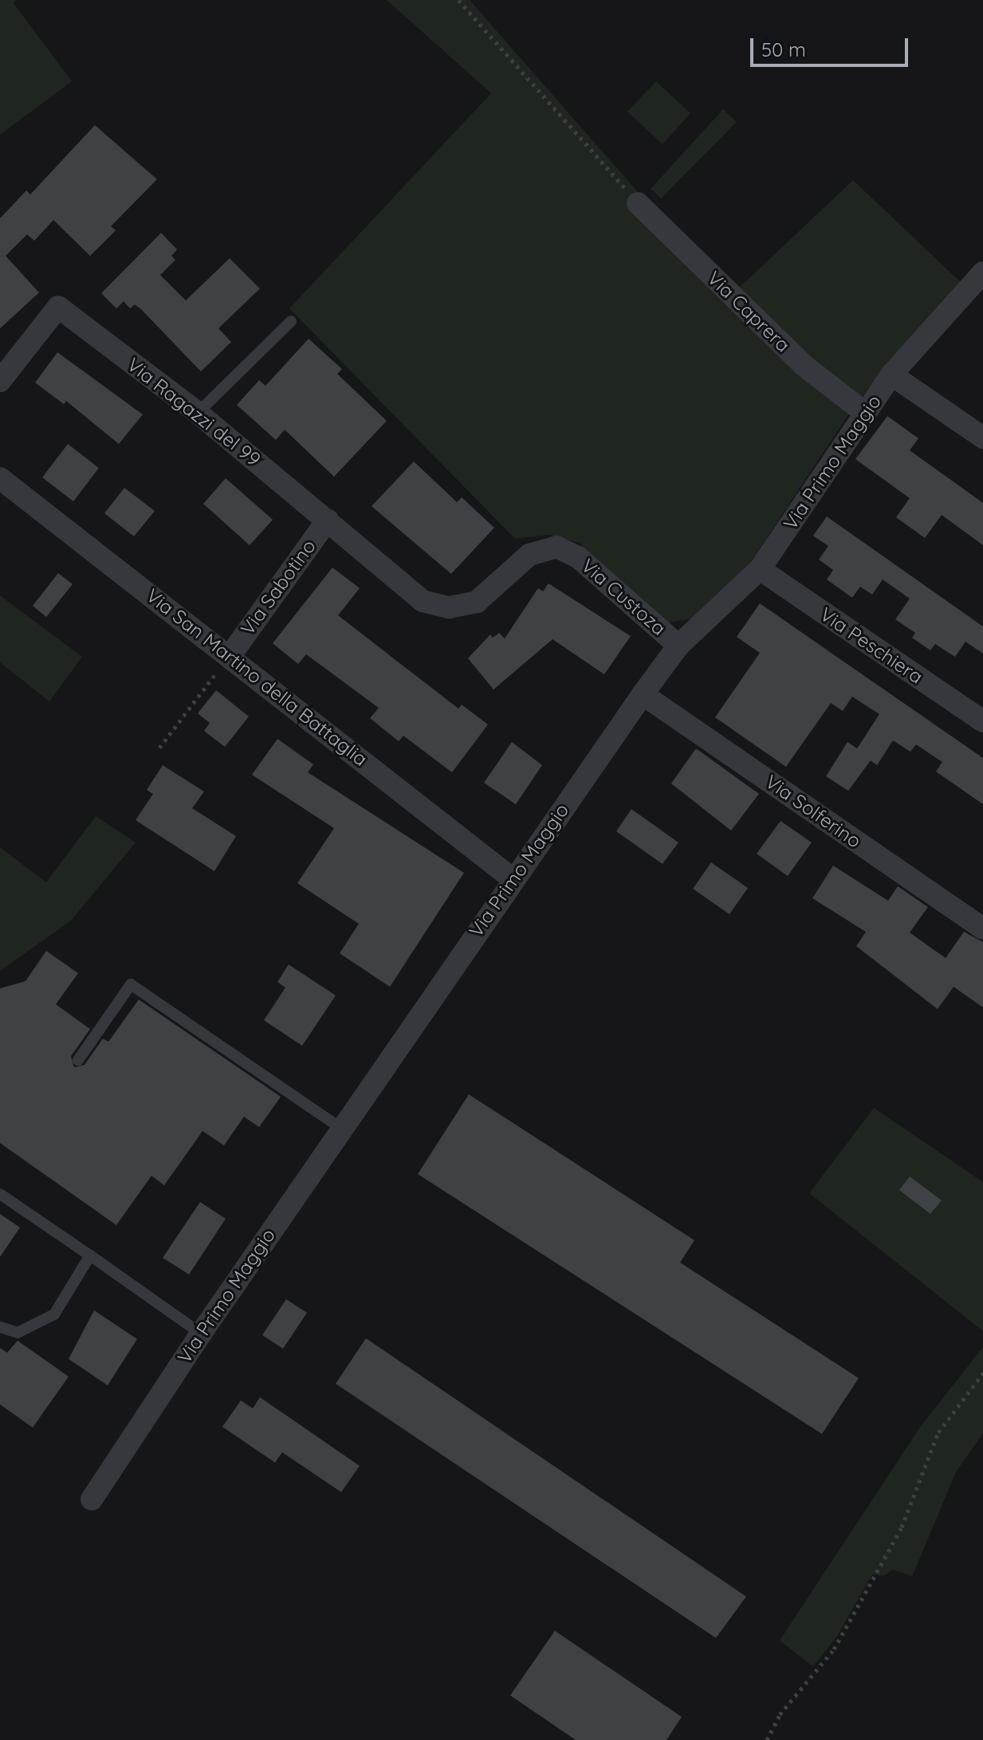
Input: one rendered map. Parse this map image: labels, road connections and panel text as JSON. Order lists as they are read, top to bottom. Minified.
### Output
{"streets":{"street":["Via Caprera","Via Ragazzi del 99","Via Primo Maggio","Via Sabotino","Via Custoza","Via Peschiera","Via San Martino della Battaglia","Via Solferino"]},"crossings":[["Via Caprera","Via Primo Maggio"],["Via Ragazzi del 99","Via Sabotino"],["Via Ragazzi del 99","Via Custoza"],["Via Primo Maggio","Via Custoza"],["Via Primo Maggio","Via Peschiera"],["Via Primo Maggio","Via San Martino della Battaglia"],["Via Primo Maggio","Via Solferino"],["Via Sabotino","Via San Martino della Battaglia"]],"scale_bar":"50 m"}
